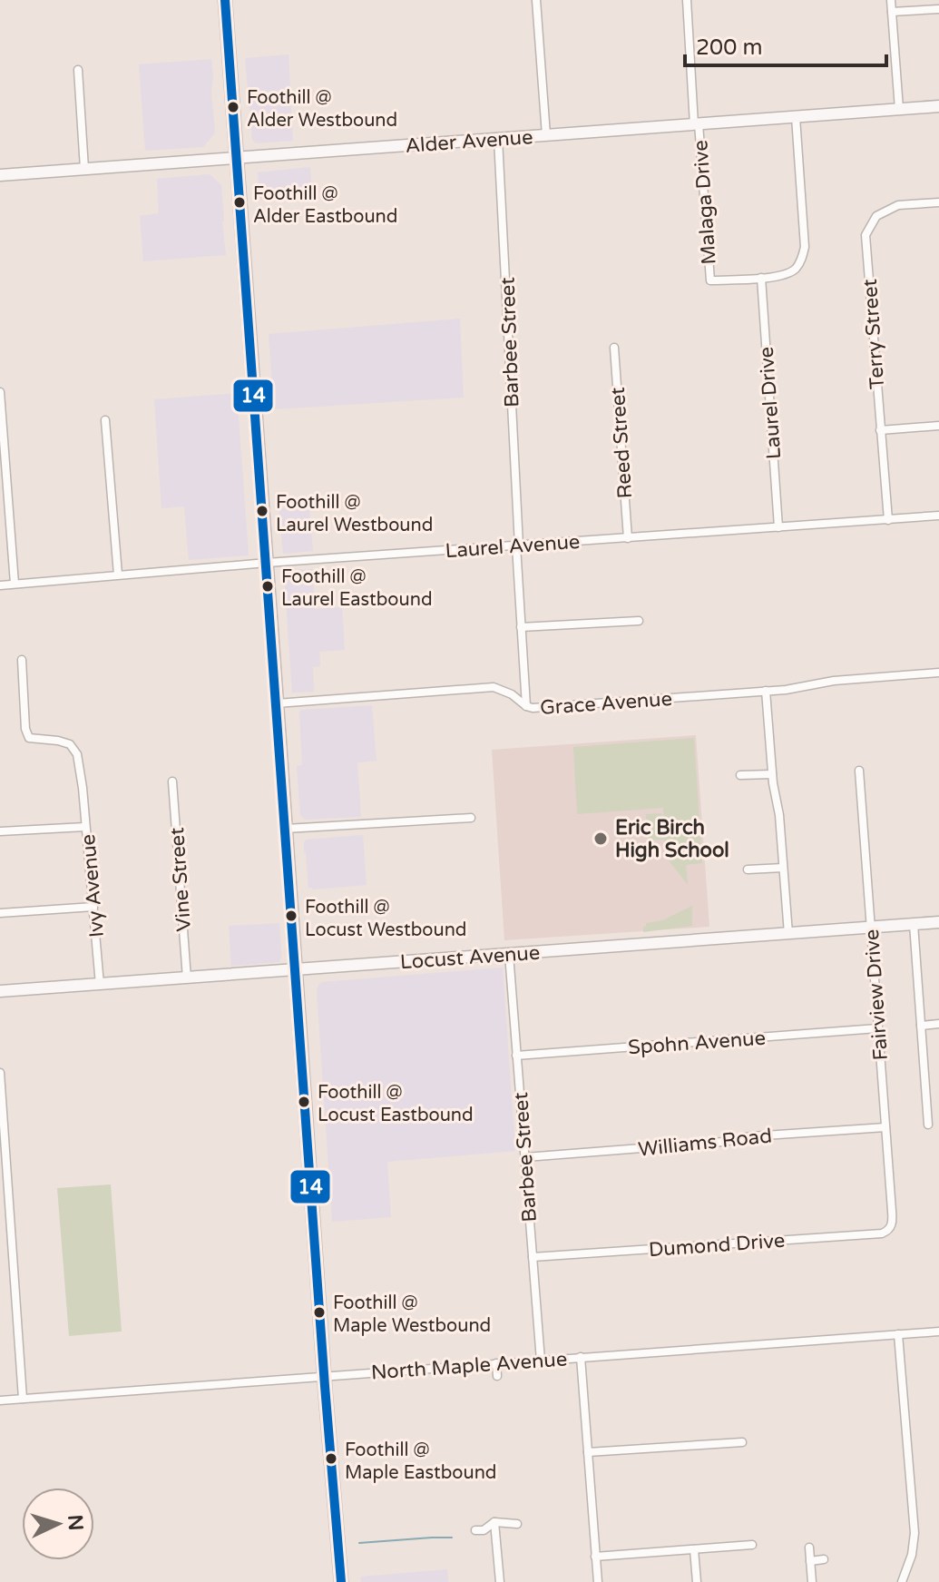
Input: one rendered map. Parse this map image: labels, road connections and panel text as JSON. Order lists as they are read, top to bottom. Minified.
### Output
{"streets":{"street":["Alder Avenue","Malaga Drive","Terry Street","Barbee Street","Laurel Drive","Reed Street","Laurel Avenue","Grace Avenue","Vine Street","Ivy Avenue","Locust Avenue","Fairview Drive","Spohn Avenue","Williams Road","Dumond Drive","North Maple Avenue"]},"crossings":[["Alder Avenue","Malaga Drive"],["Alder Avenue","Barbee Street"],["Malaga Drive","Laurel Drive"],["Terry Street","Laurel Avenue"],["Barbee Street","Laurel Avenue"],["Barbee Street","Grace Avenue"],["Barbee Street","Locust Avenue"],["Barbee Street","Spohn Avenue"],["Barbee Street","Williams Road"],["Barbee Street","Dumond Drive"],["Barbee Street","North Maple Avenue"],["Laurel Drive","Laurel Avenue"],["Reed Street","Laurel Avenue"],["Vine Street","Locust Avenue"],["Ivy Avenue","Locust Avenue"],["Locust Avenue","Fairview Drive"],["Fairview Drive","Spohn Avenue"],["Fairview Drive","Williams Road"],["Fairview Drive","Dumond Drive"]],"places":["Foothill @ Alder Westbound","Foothill @ Alder Eastbound","Foothill @ Laurel Westbound","Foothill @ Laurel Eastbound","Eric Birch High School","Foothill @ Locust Westbound","Foothill @ Locust Eastbound","Foothill @ Maple Westbound","Foothill @ Maple Eastbound"],"lines":["transit line 14"],"scale_bar":"200 m","north":"right"}
